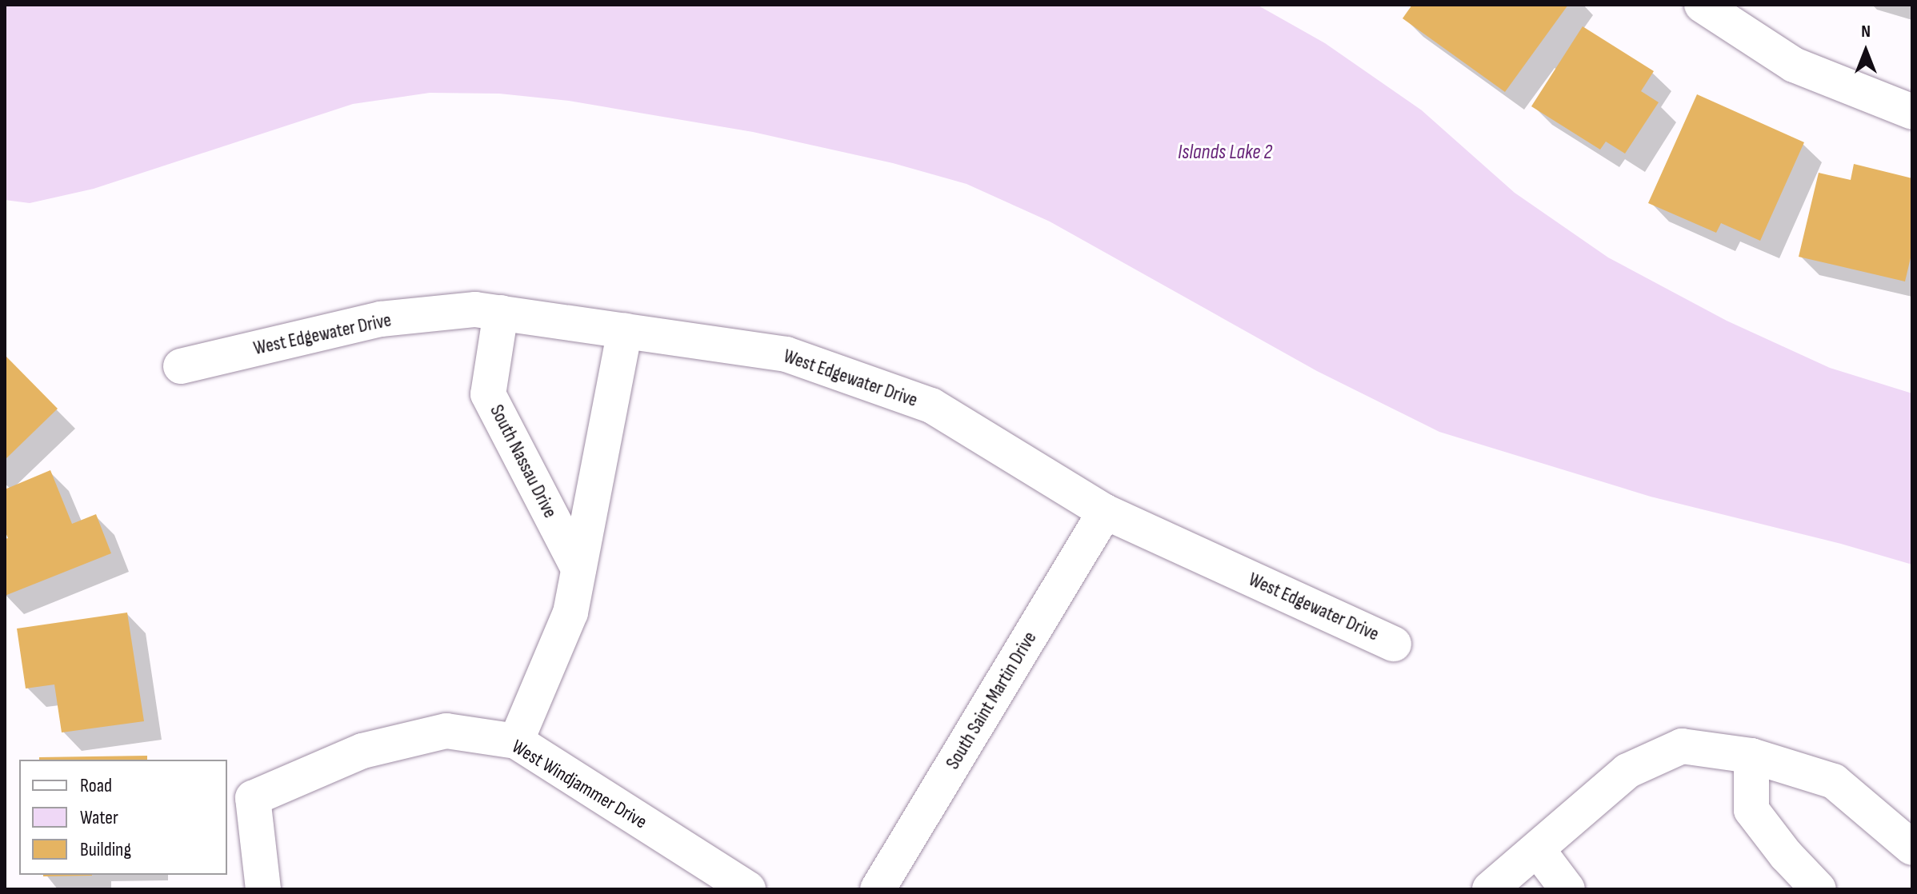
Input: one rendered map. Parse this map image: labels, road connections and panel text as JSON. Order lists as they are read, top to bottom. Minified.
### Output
{"streets":{"street":["West Edgewater Drive","South Nassau Drive","South Saint Martin Drive","West Windjammer Drive"]},"crossings":[["West Edgewater Drive","South Nassau Drive"],["West Edgewater Drive","South Saint Martin Drive"],["South Nassau Drive","West Windjammer Drive"]],"water":["Islands Lake 2"],"legend":["Road","Water","Building"],"north":"top"}
